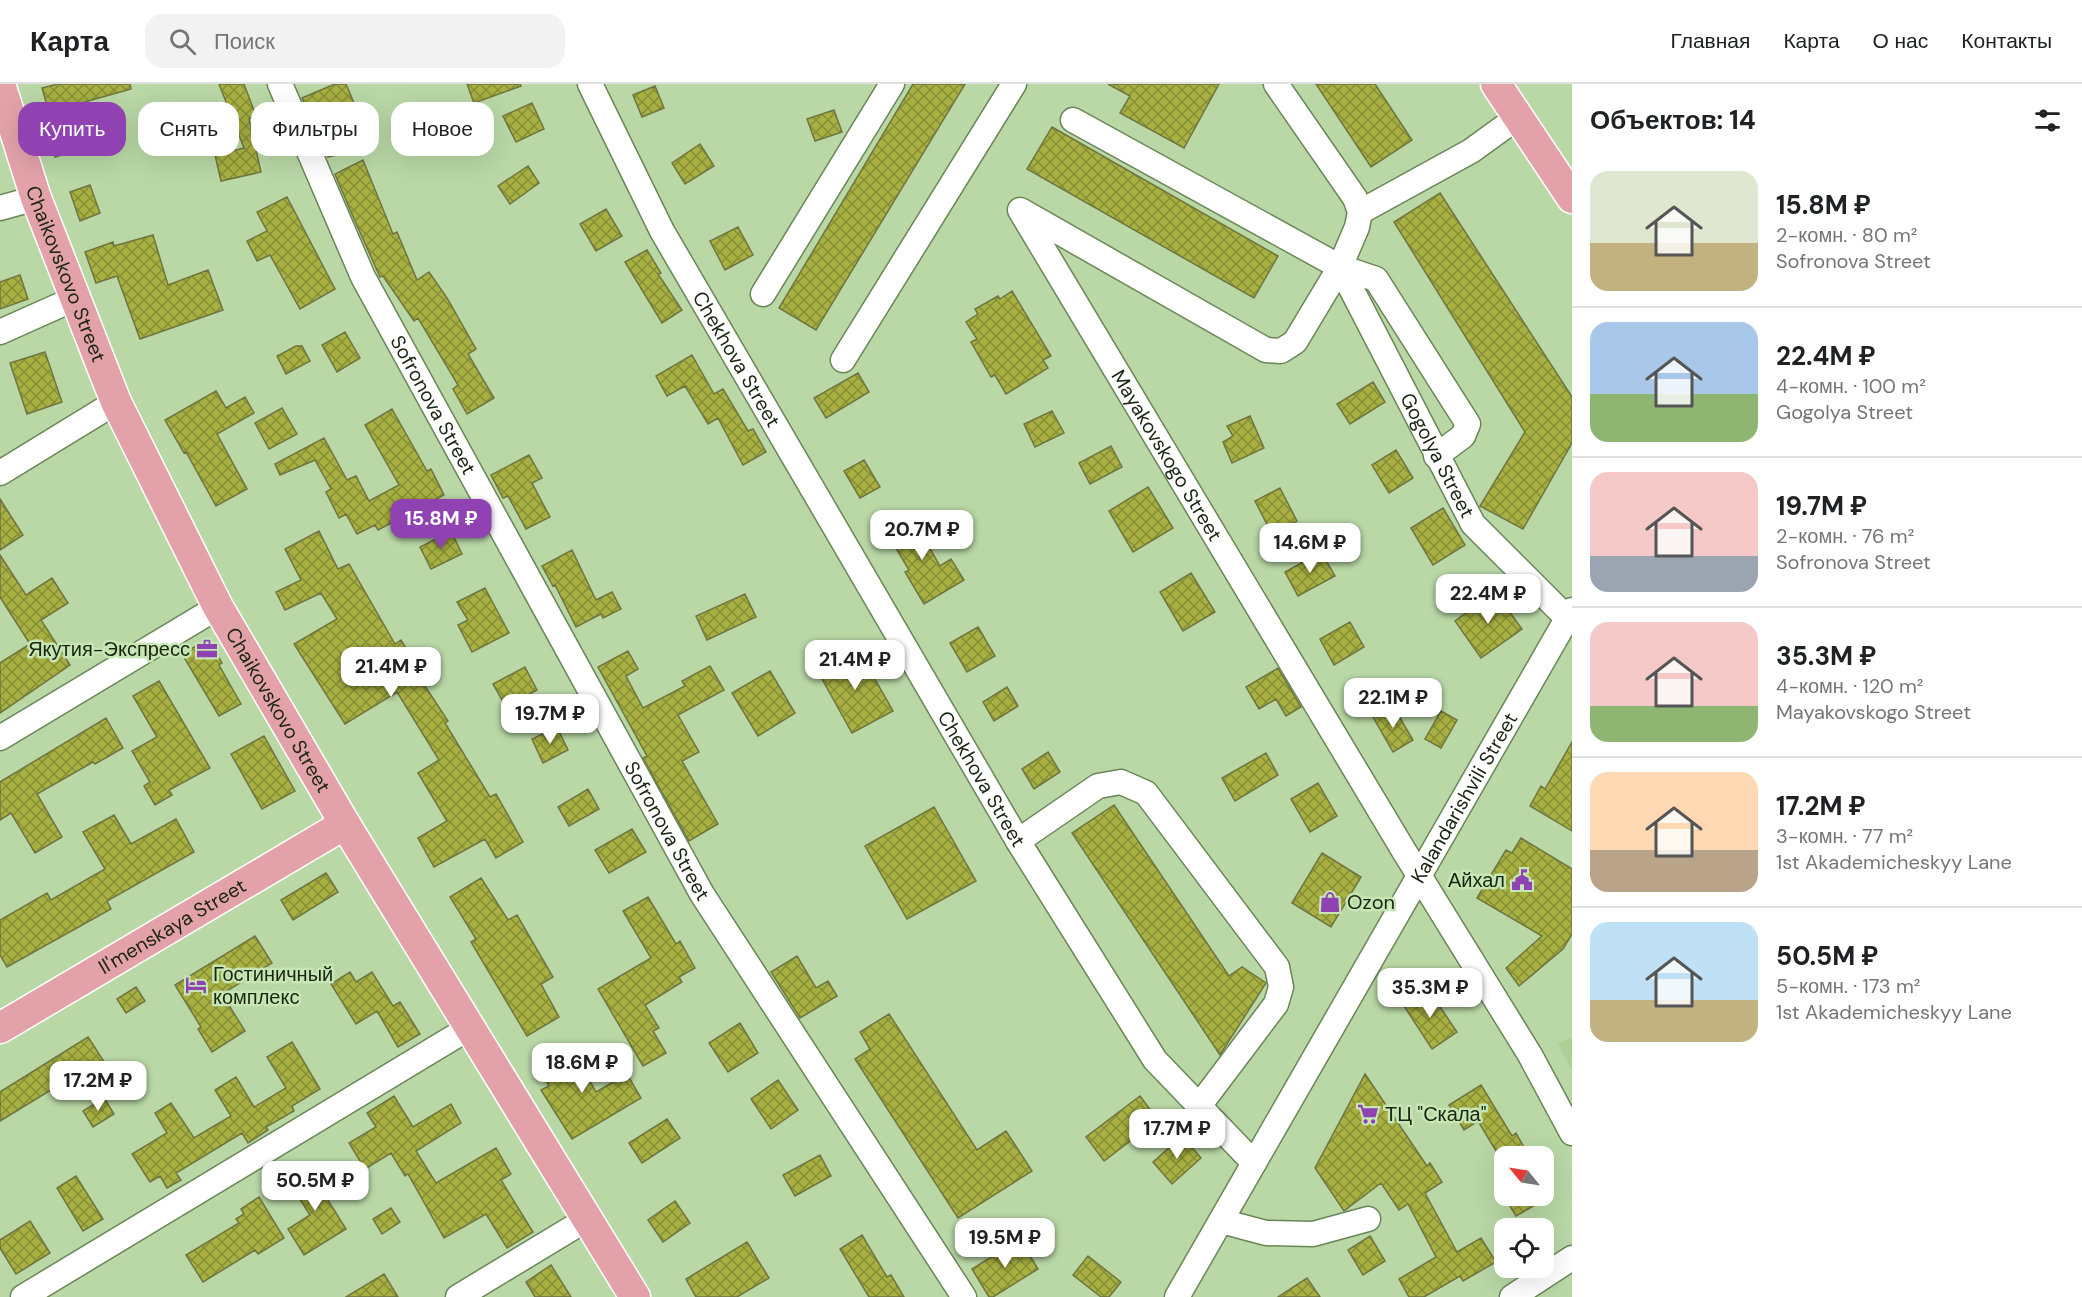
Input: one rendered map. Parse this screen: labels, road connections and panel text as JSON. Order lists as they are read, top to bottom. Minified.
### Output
{"streets":{"main road":["Chaikovskovo Street","Il'menskaya Street"],"street":["Chekhova Street","Sofronova Street","Mayakovskogo Street","Gogolya Street","Kalandarishvili Street"]},"crossings":[["Chaikovskovo Street","Il'menskaya Street"],["Chekhova Street","Kalandarishvili Street"],["Mayakovskogo Street","Gogolya Street"],["Mayakovskogo Street","Kalandarishvili Street"],["Gogolya Street","Kalandarishvili Street"]],"places":{"office":["Якутия-Экспресс"],"public building":["Айхал"],"shop":["Ozon"],"hotel":["Гостиничный комплекс"],"supermarket":["ТЦ \"Скала\""]},"north":"top left","page":{"header":"Карта","search":"Поиск","nav":["Главная","Карта","О нас","Контакты"],"heading":"Объектов: 14","chip":["Купить","Снять","Фильтры","Новое"],"list":[{"name":"15.8M ₽","note":"2-комн. · 80 m² · Sofronova Street"},{"name":"22.4M ₽","note":"4-комн. · 100 m² · Gogolya Street"},{"name":"19.7M ₽","note":"2-комн. · 76 m² · Sofronova Street"},{"name":"35.3M ₽","note":"4-комн. · 120 m² · Mayakovskogo Street"},{"name":"17.2M ₽","note":"3-комн. · 77 m² · 1st Akademicheskyy Lane"},{"name":"50.5M ₽","note":"5-комн. · 173 m² · 1st Akademicheskyy Lane"}],"price":["15.8M ₽","20.7M ₽","14.6M ₽","22.4M ₽","21.4M ₽","21.4M ₽","22.1M ₽","19.7M ₽","35.3M ₽","18.6M ₽","17.2M ₽","17.7M ₽","50.5M ₽","19.5M ₽"]}}
